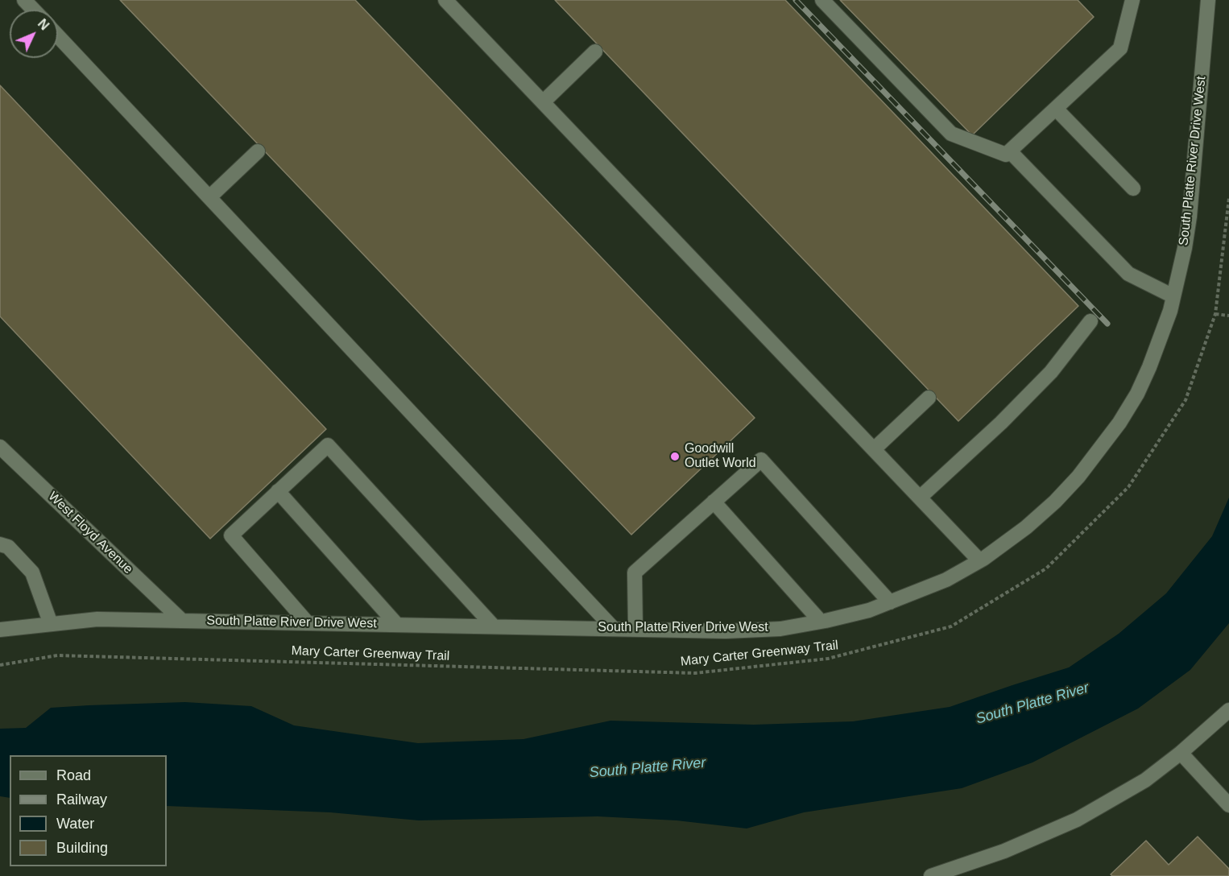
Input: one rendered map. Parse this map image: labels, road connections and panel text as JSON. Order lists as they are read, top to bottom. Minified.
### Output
{"streets":{"street":["South Platte River Drive West","West Floyd Avenue"],"path":["Mary Carter Greenway Trail"]},"crossings":[["South Platte River Drive West","West Floyd Avenue"]],"water":["South Platte River"],"places":["Goodwill Outlet World"],"legend":["Road","Railway","Water","Building"],"north":"top right"}
